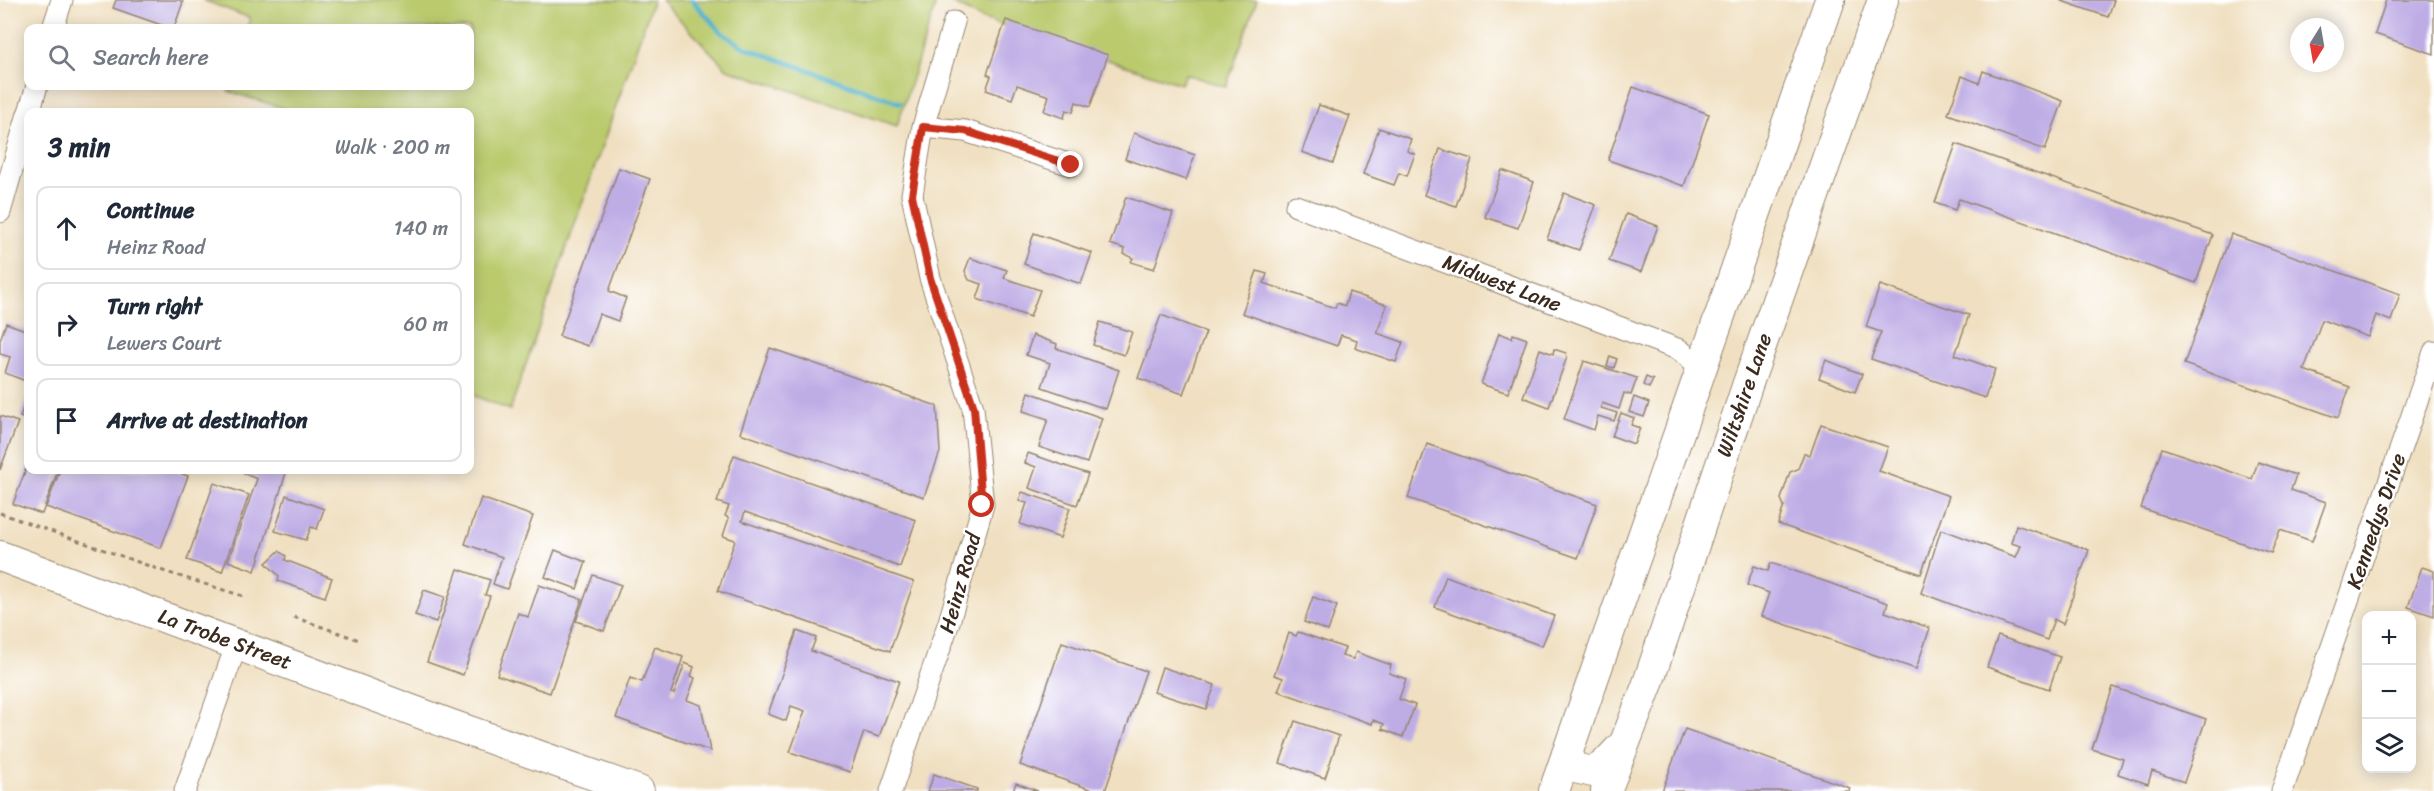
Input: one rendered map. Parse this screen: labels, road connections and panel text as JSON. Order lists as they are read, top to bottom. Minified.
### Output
{"streets":{"main road":["Wiltshire Lane","La Trobe Street"],"street":["Midwest Lane","Kennedys Drive","Heinz Road"]},"north":"bottom","page":{"search":"Search here","heading":["3 min","Walk · 200 m"],"list":[["Continue","Heinz Road","140 m"],["Turn right","Lewers Court","60 m"],"Arrive at destination"],"map_buttons":["+","−"]}}
